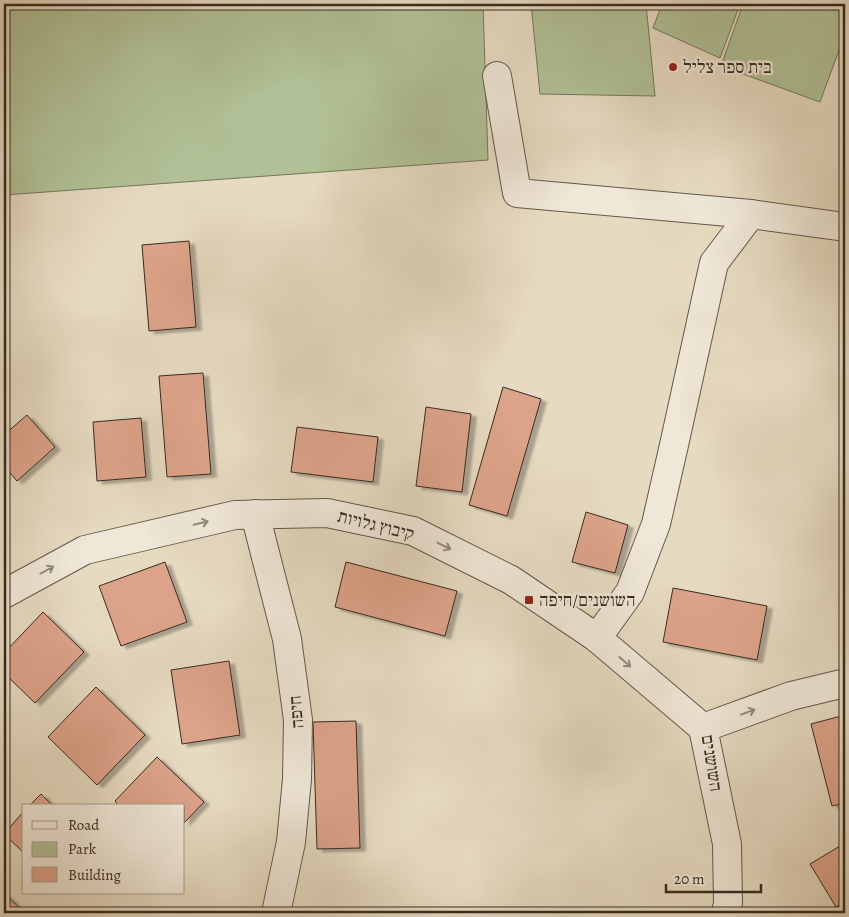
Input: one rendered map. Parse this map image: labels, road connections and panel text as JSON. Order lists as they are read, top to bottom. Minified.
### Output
{"streets":{"street":["קיבוץ גלויות","חיפה","השושנים"]},"crossings":[["קיבוץ גלויות","חיפה"],["קיבוץ גלויות","השושנים"]],"one_way":["קיבוץ גלויות","השושנים"],"places":{"other":["בית ספר צליל"],"transit":["השושנים/חיפה"]},"legend":["Road","Park","Building"],"scale_bar":"20 m"}
